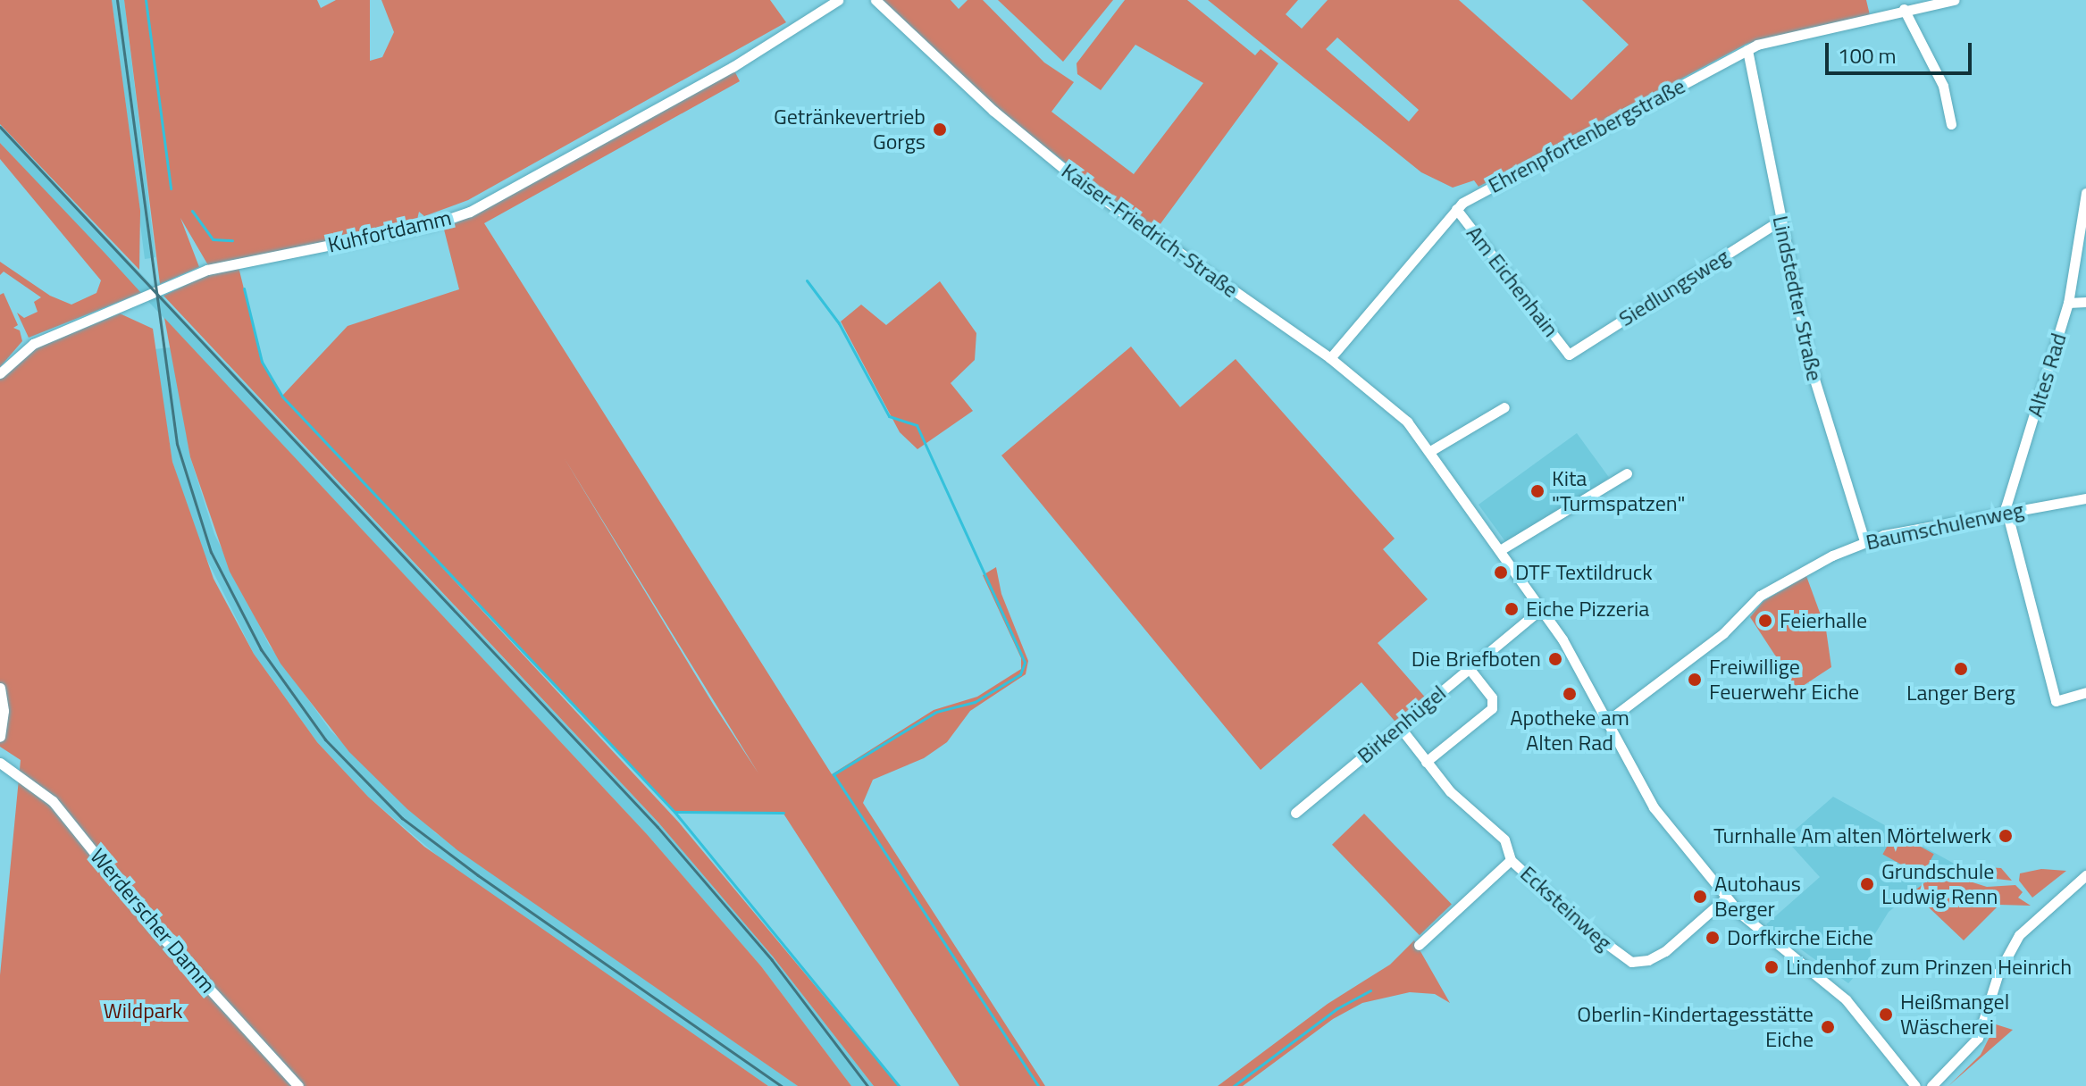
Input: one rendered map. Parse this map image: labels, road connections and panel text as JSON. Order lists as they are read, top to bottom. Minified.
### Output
{"streets":{"street":["Ehrenpfortenbergstraße","Kaiser-Friedrich-Straße","Kuhfortdamm","Am Eichenhain","Siedlungsweg","Lindstedter Straße","Altes Rad","Baumschulenweg","Birkenhügel","Ecksteinweg","Werderscher Damm"]},"crossings":[["Ehrenpfortenbergstraße","Kaiser-Friedrich-Straße"],["Ehrenpfortenbergstraße","Am Eichenhain"],["Ehrenpfortenbergstraße","Lindstedter Straße"],["Kaiser-Friedrich-Straße","Baumschulenweg"],["Kaiser-Friedrich-Straße","Birkenhügel"],["Kaiser-Friedrich-Straße","Ecksteinweg"],["Am Eichenhain","Siedlungsweg"],["Siedlungsweg","Lindstedter Straße"],["Lindstedter Straße","Baumschulenweg"],["Altes Rad","Baumschulenweg"],["Birkenhügel","Ecksteinweg"]],"parks":["Wildpark"],"places":["Getränkevertrieb Gorgs","Kita \"Turmspatzen\"","DTF Textildruck","Eiche Pizzeria","Feierhalle","Die Briefboten","Langer Berg","Freiwillige Feuerwehr Eiche","Apotheke am Alten Rad","Turnhalle Am alten Mörtelwerk","Grundschule Ludwig Renn","Autohaus Berger","Dorfkirche Eiche","Lindenhof zum Prinzen Heinrich","Heißmangel Wäscherei","Oberlin-Kindertagesstätte Eiche"],"scale_bar":"100 m"}
